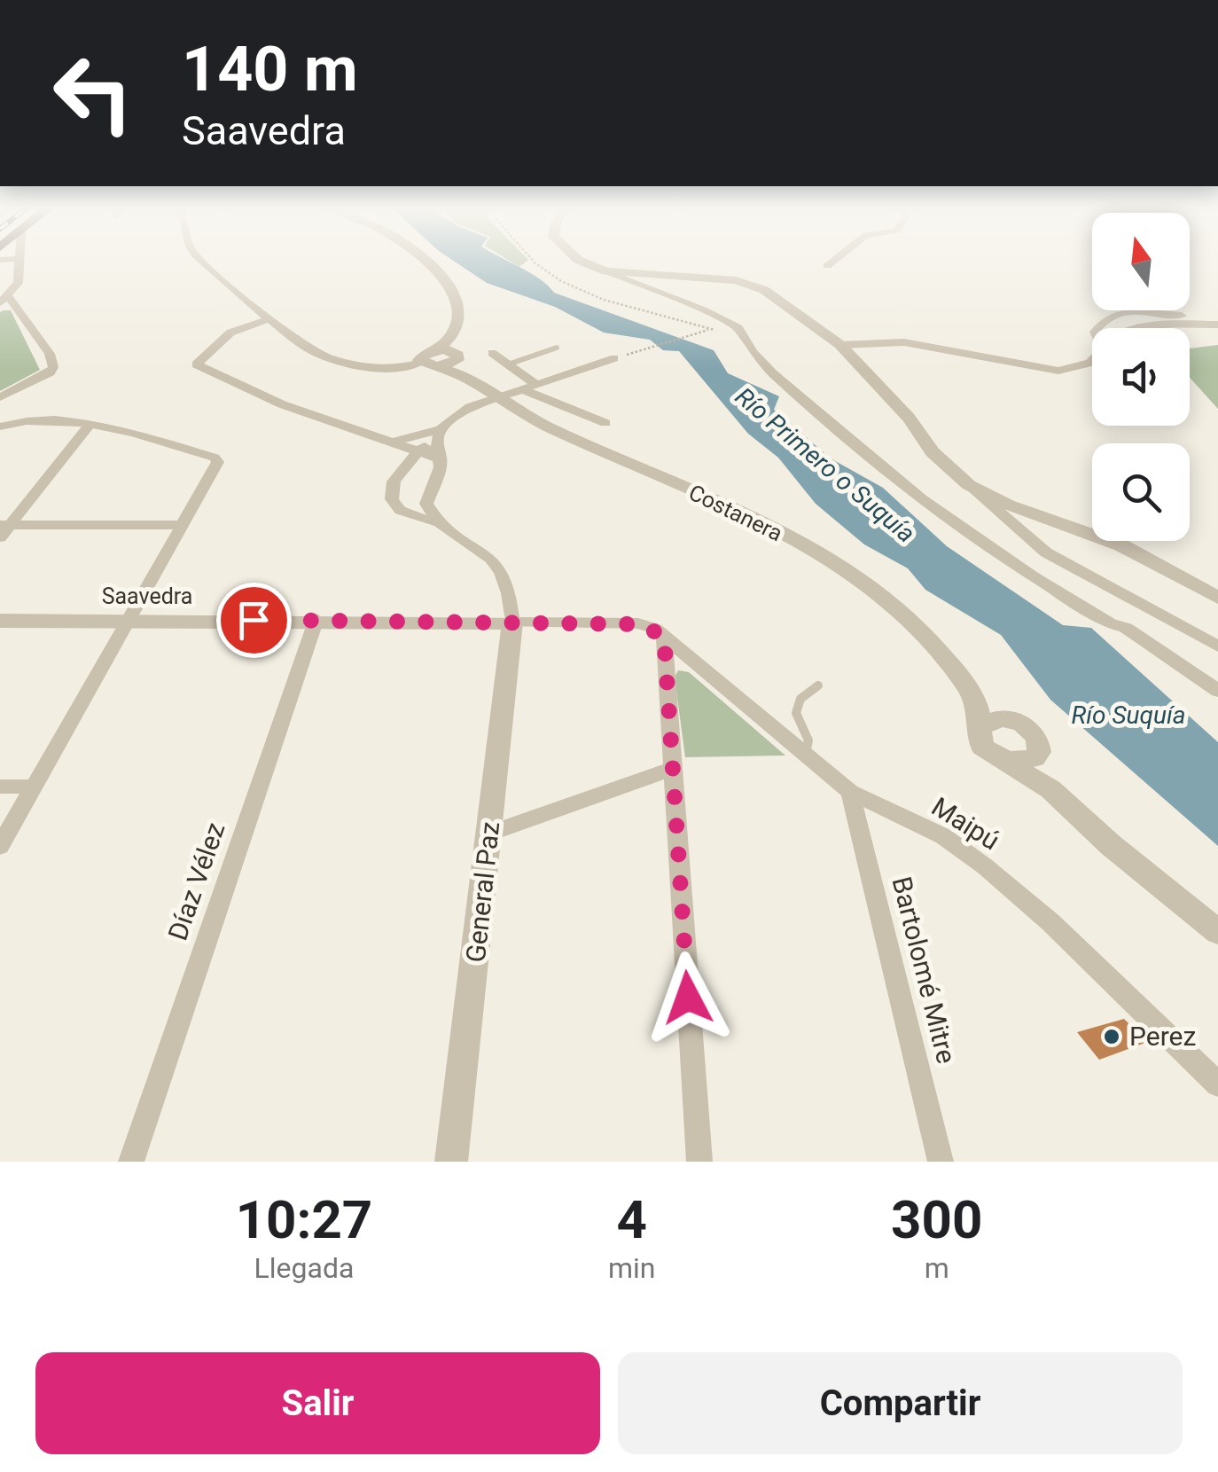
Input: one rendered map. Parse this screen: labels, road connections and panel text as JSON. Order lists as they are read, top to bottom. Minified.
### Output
{"streets":{"street":["Costanera","Saavedra","Maipú","Díaz Vélez","General Paz","Bartolomé Mitre"]},"crossings":[["Saavedra","Maipú"],["Saavedra","Díaz Vélez"],["Saavedra","General Paz"],["Maipú","Bartolomé Mitre"]],"water":["Río Primero o Suquía","Río Suquía"],"places":["Perez"],"north":"top","page":{"turn":["140 m","Saavedra"],"eta":["10:27","Llegada","4","min","300","m"],"buttons":["Salir","Compartir"]}}
